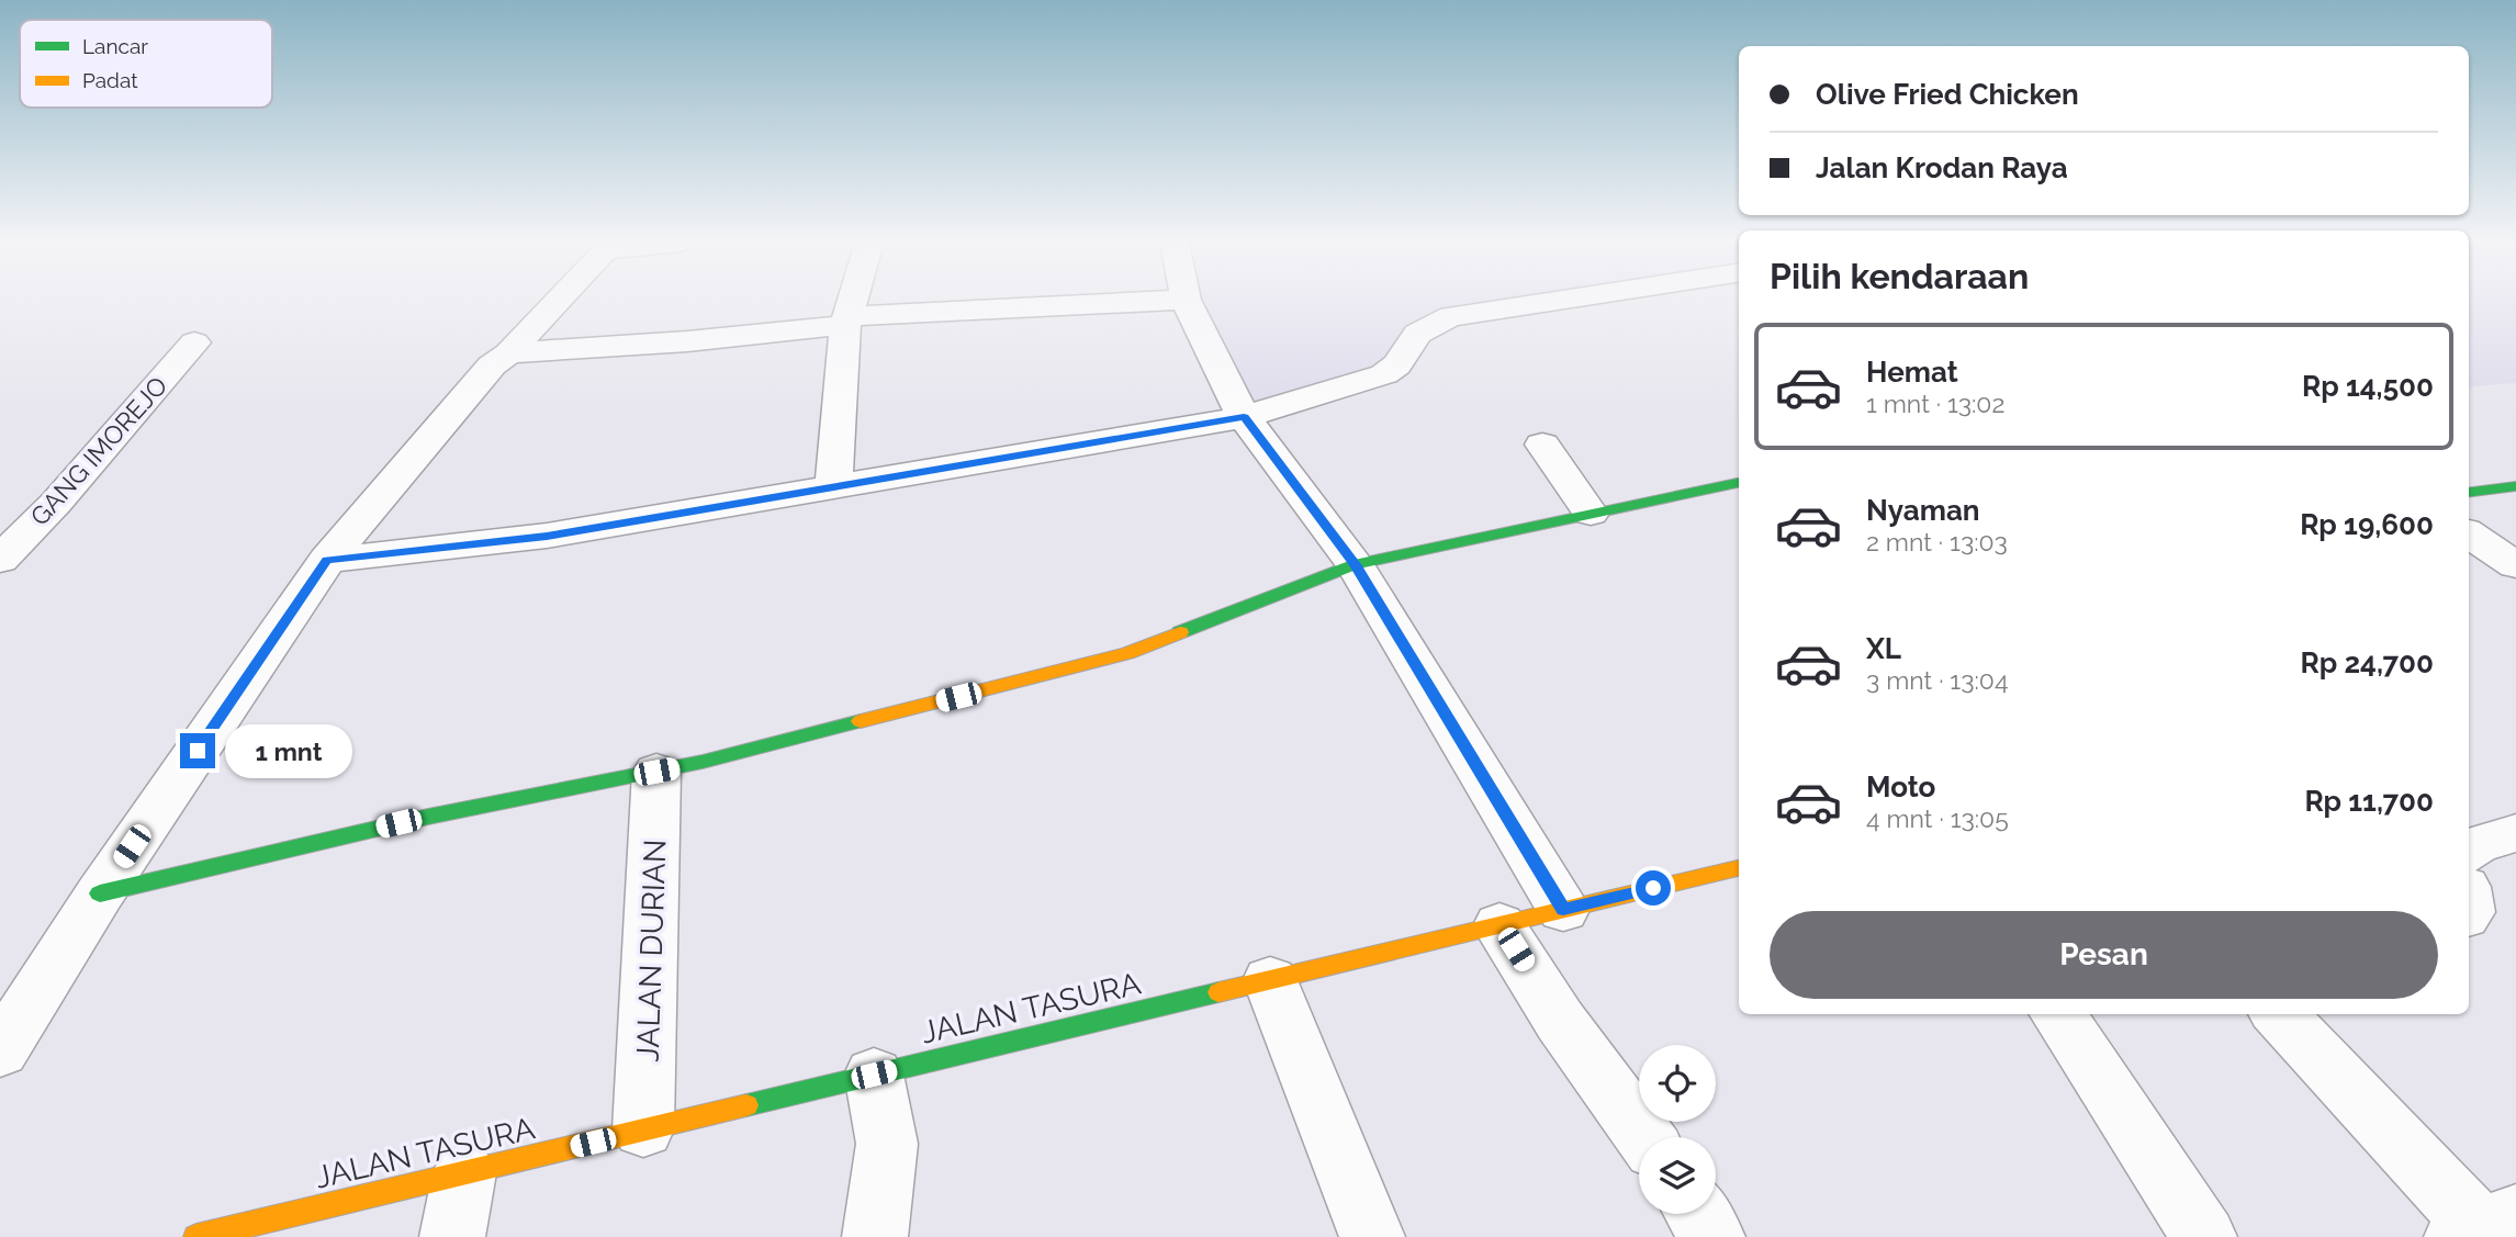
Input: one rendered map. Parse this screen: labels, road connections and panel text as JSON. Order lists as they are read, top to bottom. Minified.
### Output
{"streets":{"street":["GANG IMOREJO","JALAN DURIAN","JALAN TASURA"]},"crossings":[["JALAN DURIAN","JALAN TASURA"]],"legend":["Lancar","Padat"],"page":{"banner":["Olive Fried Chicken","Jalan Krodan Raya"],"heading":"Pilih kendaraan","list":[{"name":"Hemat","note":"1 mnt · 13:02","value":"Rp 14,500"},{"name":"Nyaman","note":"2 mnt · 13:03","value":"Rp 19,600"},{"name":"XL","note":"3 mnt · 13:04","value":"Rp 24,700"},{"name":"Moto","note":"4 mnt · 13:05","value":"Rp 11,700"}],"bubble":"1 mnt","buttons":"Pesan"}}
